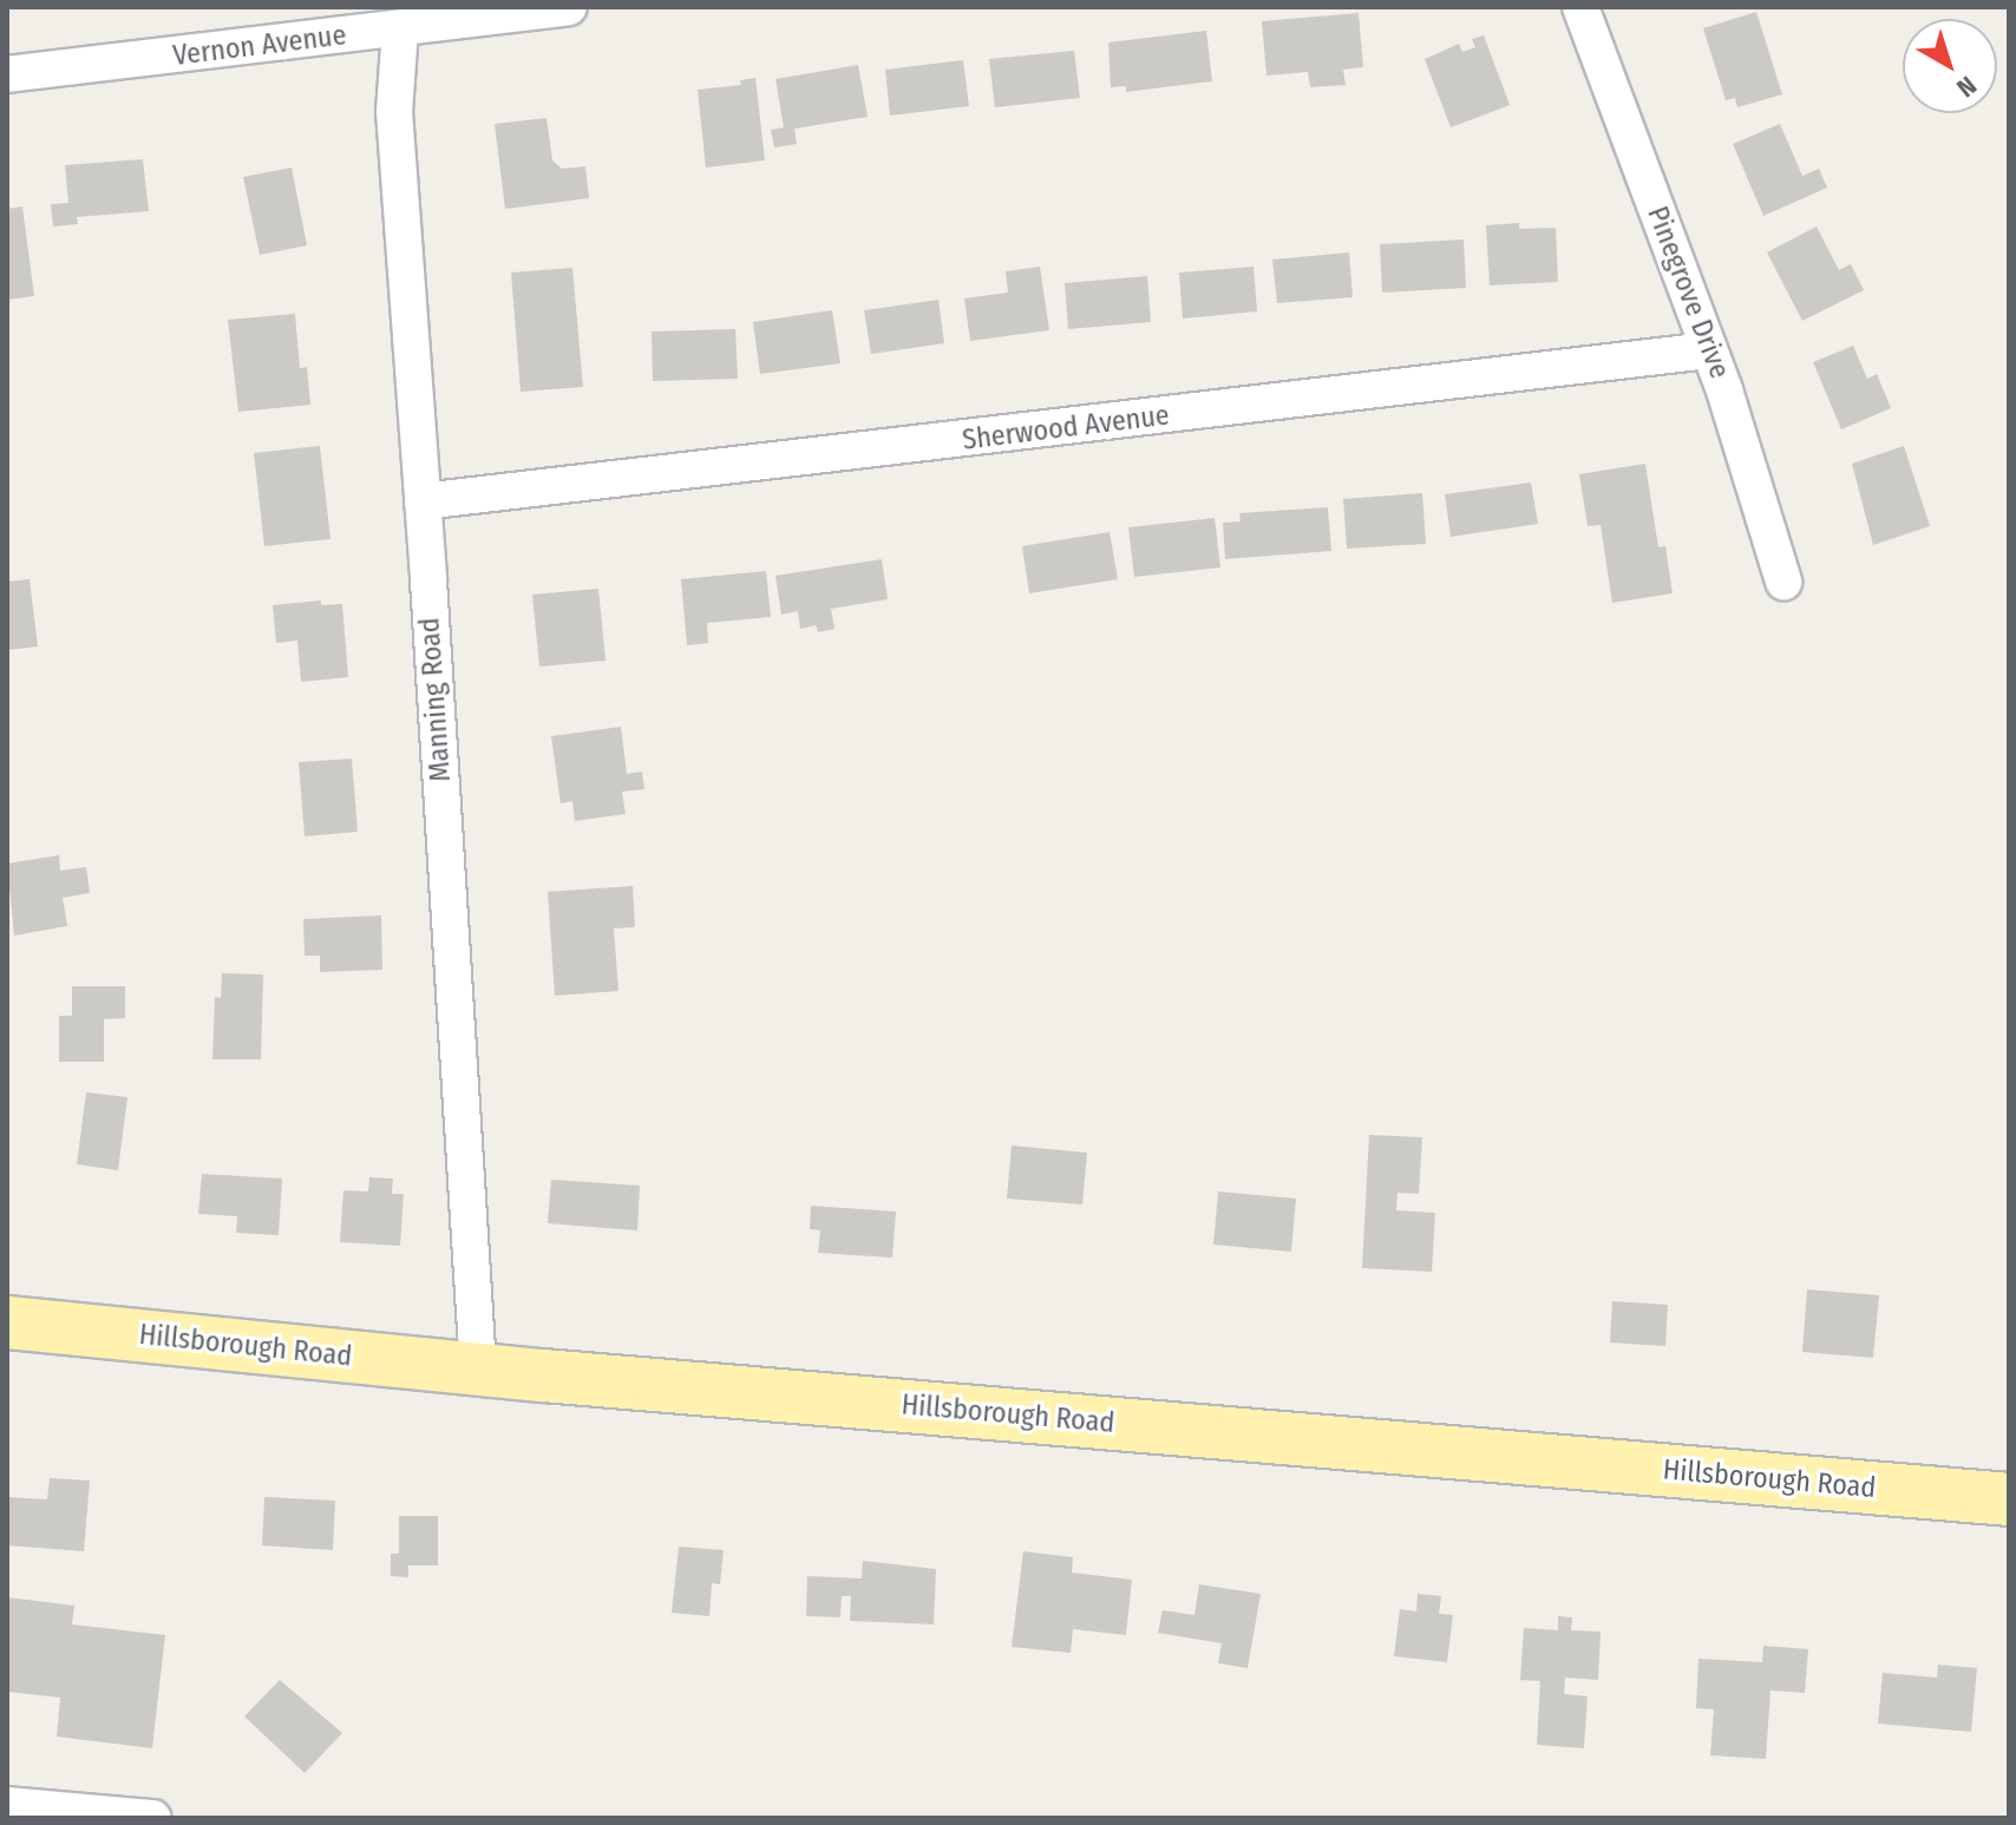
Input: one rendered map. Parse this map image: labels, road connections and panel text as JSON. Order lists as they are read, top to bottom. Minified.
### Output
{"streets":{"main road":["Hillsborough Road"],"street":["Vernon Avenue","Pinegrove Drive","Sherwood Avenue","Manning Road"]},"crossings":[["Vernon Avenue","Manning Road"],["Pinegrove Drive","Sherwood Avenue"],["Sherwood Avenue","Manning Road"],["Manning Road","Hillsborough Road"]],"north":"bottom right"}
